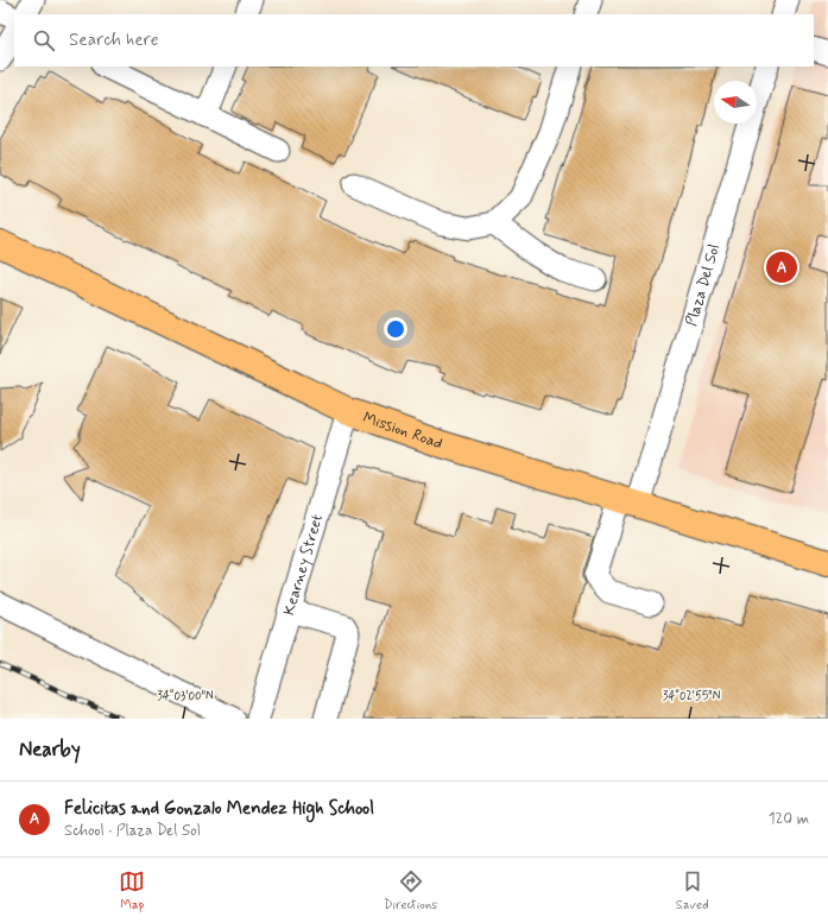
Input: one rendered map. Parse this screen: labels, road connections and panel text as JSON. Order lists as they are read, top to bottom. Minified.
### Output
{"streets":{"main road":["Mission Road"],"street":["Plaza Del Sol","Kearney Street"]},"crossings":[["Plaza Del Sol","Mission Road"],["Mission Road","Kearney Street"]],"north":"left","page":{"search":"Search here","pins":"A","heading":"Nearby","list":[{"mark":"A","name":"Felicitas and Gonzalo Mendez High School","note":"School · Plaza Del Sol","value":"120 m"}],"nav":["Map","Directions","Saved"]},"coordinates":["34°03'00\"N","34°02'55\"N"]}
